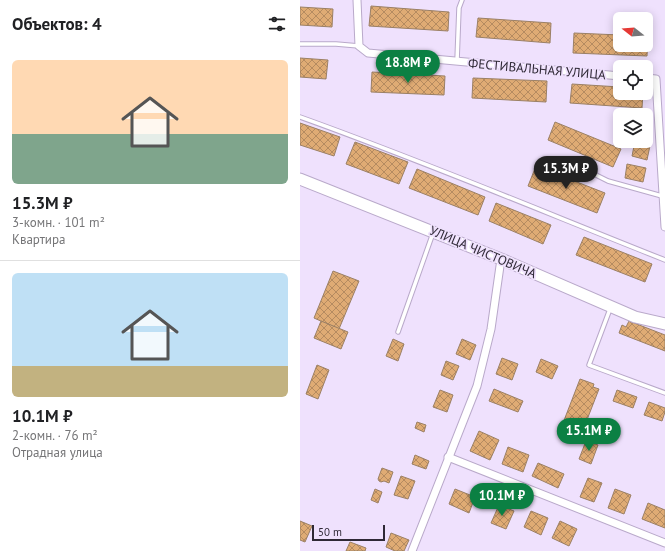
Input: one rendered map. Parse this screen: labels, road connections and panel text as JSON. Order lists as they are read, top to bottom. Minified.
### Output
{"streets":{"street":["ФЕСТИВАЛЬНАЯ УЛИЦА","УЛИЦА ЧИСТОВИЧА"]},"scale_bar":"50 m","north":"left","page":{"heading":"Объектов: 4","list":[{"name":"15.3M ₽","note":"3-комн. · 101 m² · Квартира"},{"name":"10.1M ₽","note":"2-комн. · 76 m² · Отрадная улица"}],"price":["18.8M ₽","15.3M ₽","15.1M ₽","10.1M ₽"],"scale":"50 m"}}
